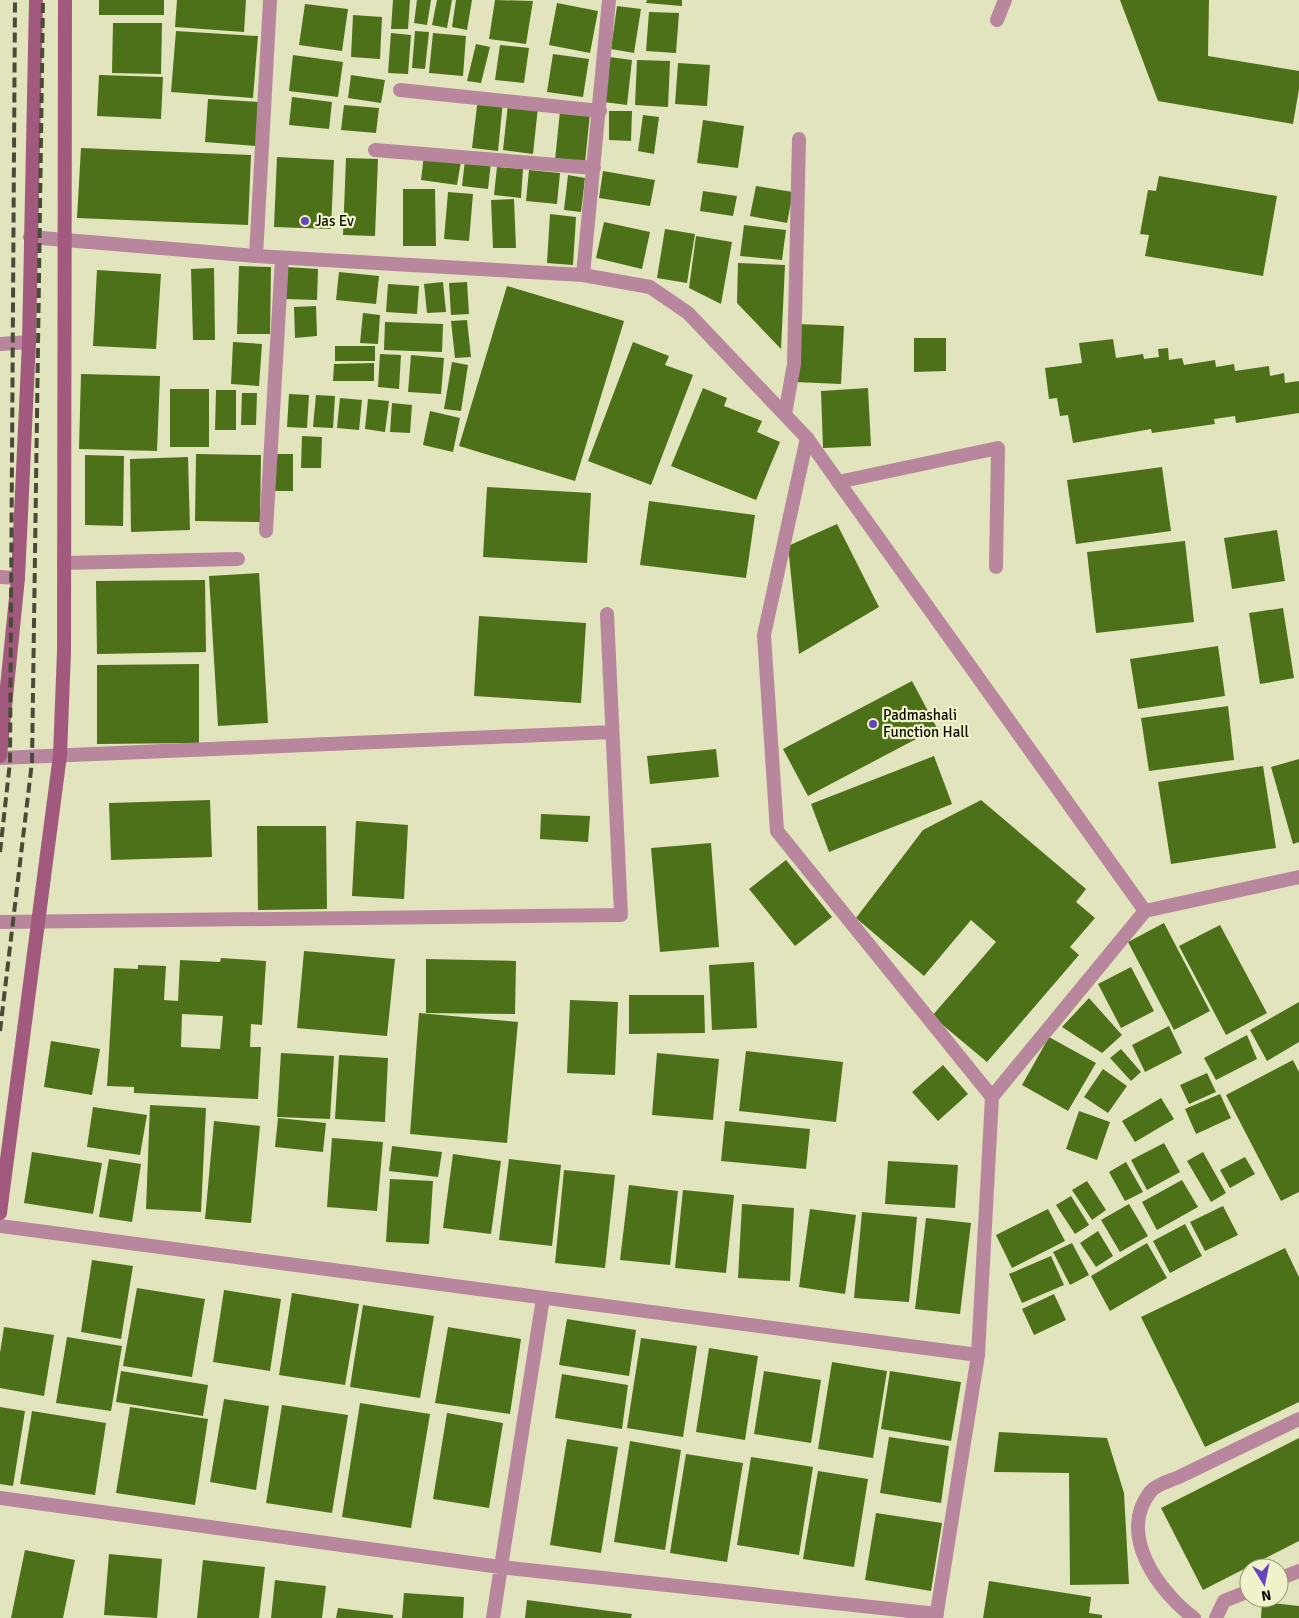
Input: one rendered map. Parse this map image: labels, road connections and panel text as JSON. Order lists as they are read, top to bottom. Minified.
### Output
{"places":["Jas Ev","Padmashali Function Hall"],"north":"bottom"}
